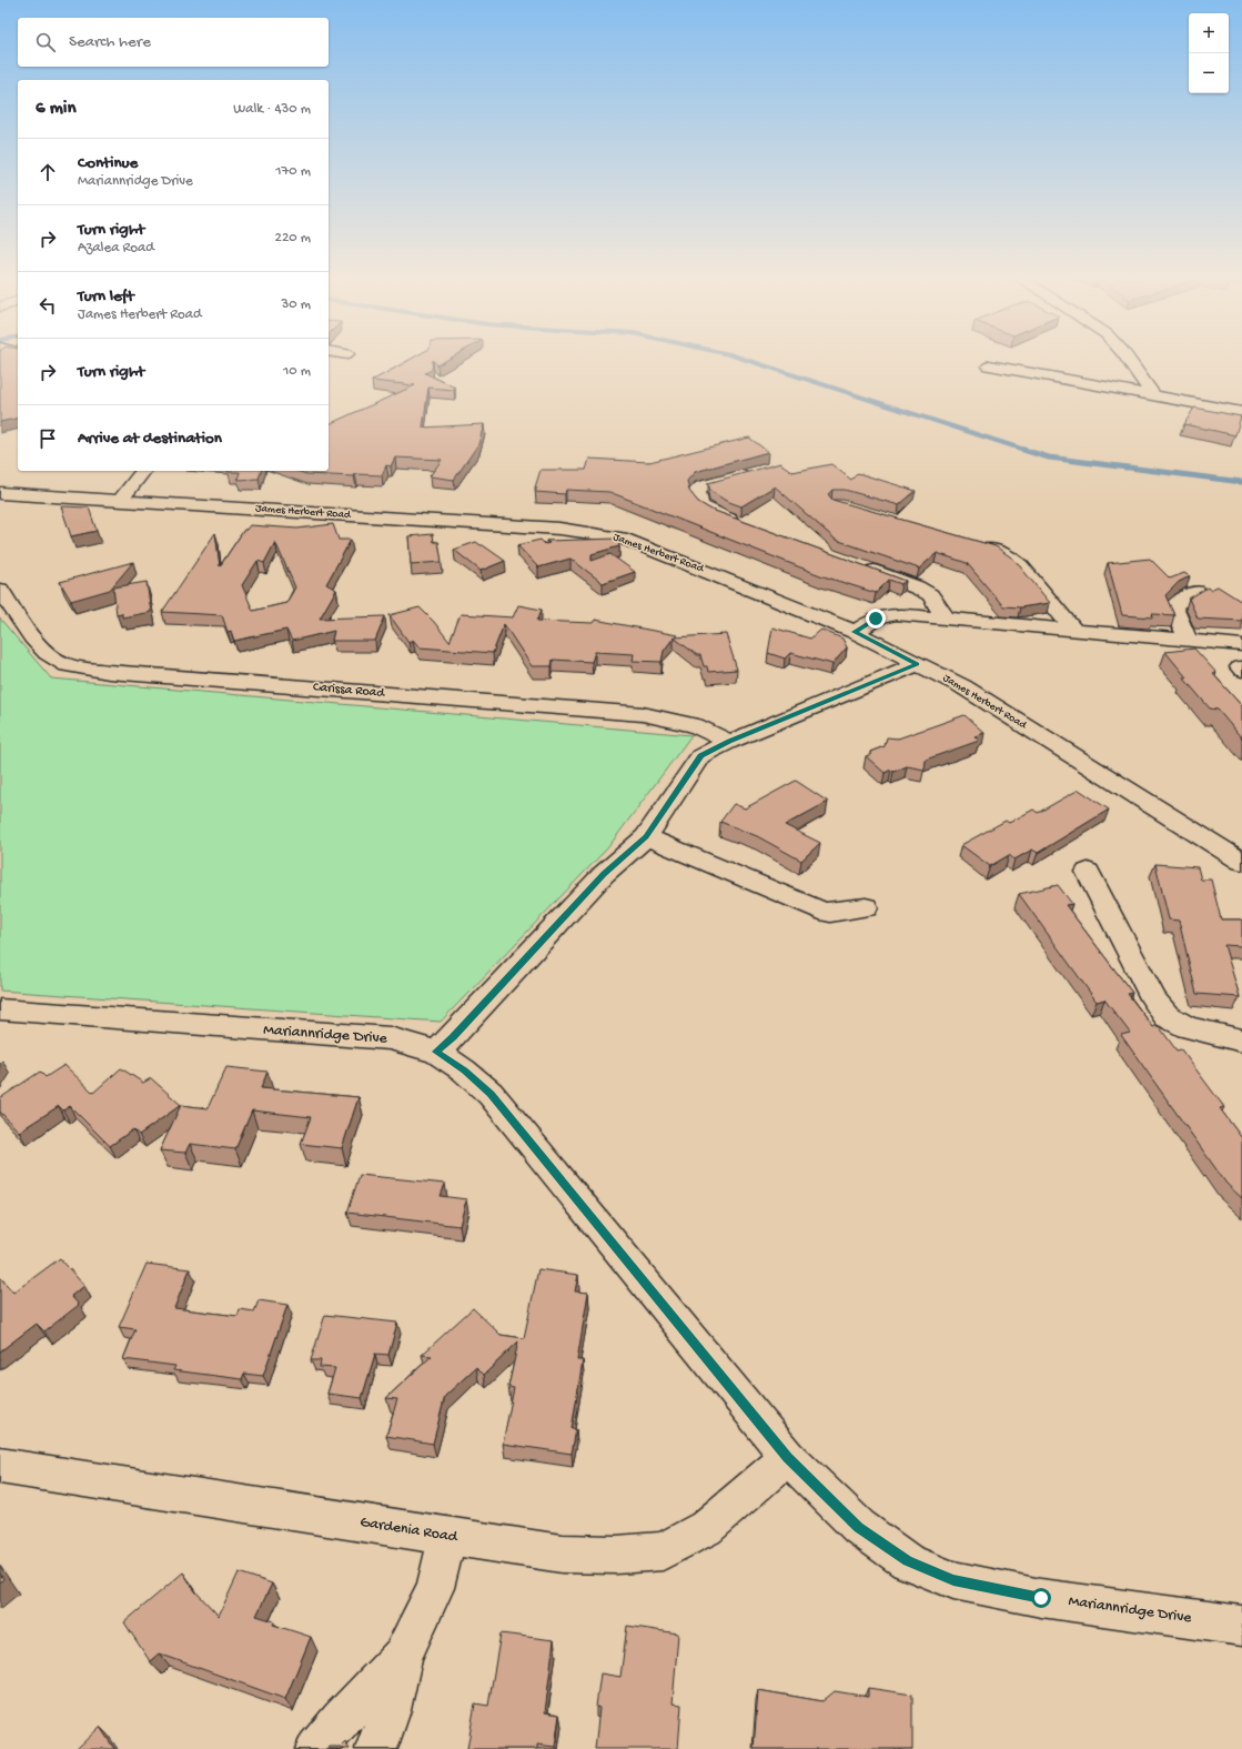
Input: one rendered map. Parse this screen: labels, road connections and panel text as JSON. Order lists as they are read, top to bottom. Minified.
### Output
{"streets":{"street":["James Herbert Road","Carissa Road","Mariannridge Drive","Gardenia Road"]},"crossings":[["Mariannridge Drive","Gardenia Road"]],"page":{"map_buttons":["+","−"],"search":"Search here","heading":["6 min","Walk · 430 m"],"list":[["Continue","Mariannridge Drive","170 m"],["Turn right","Azalea Road","220 m"],["Turn left","James Herbert Road","30 m"],["Turn right","10 m"],"Arrive at destination"]}}
